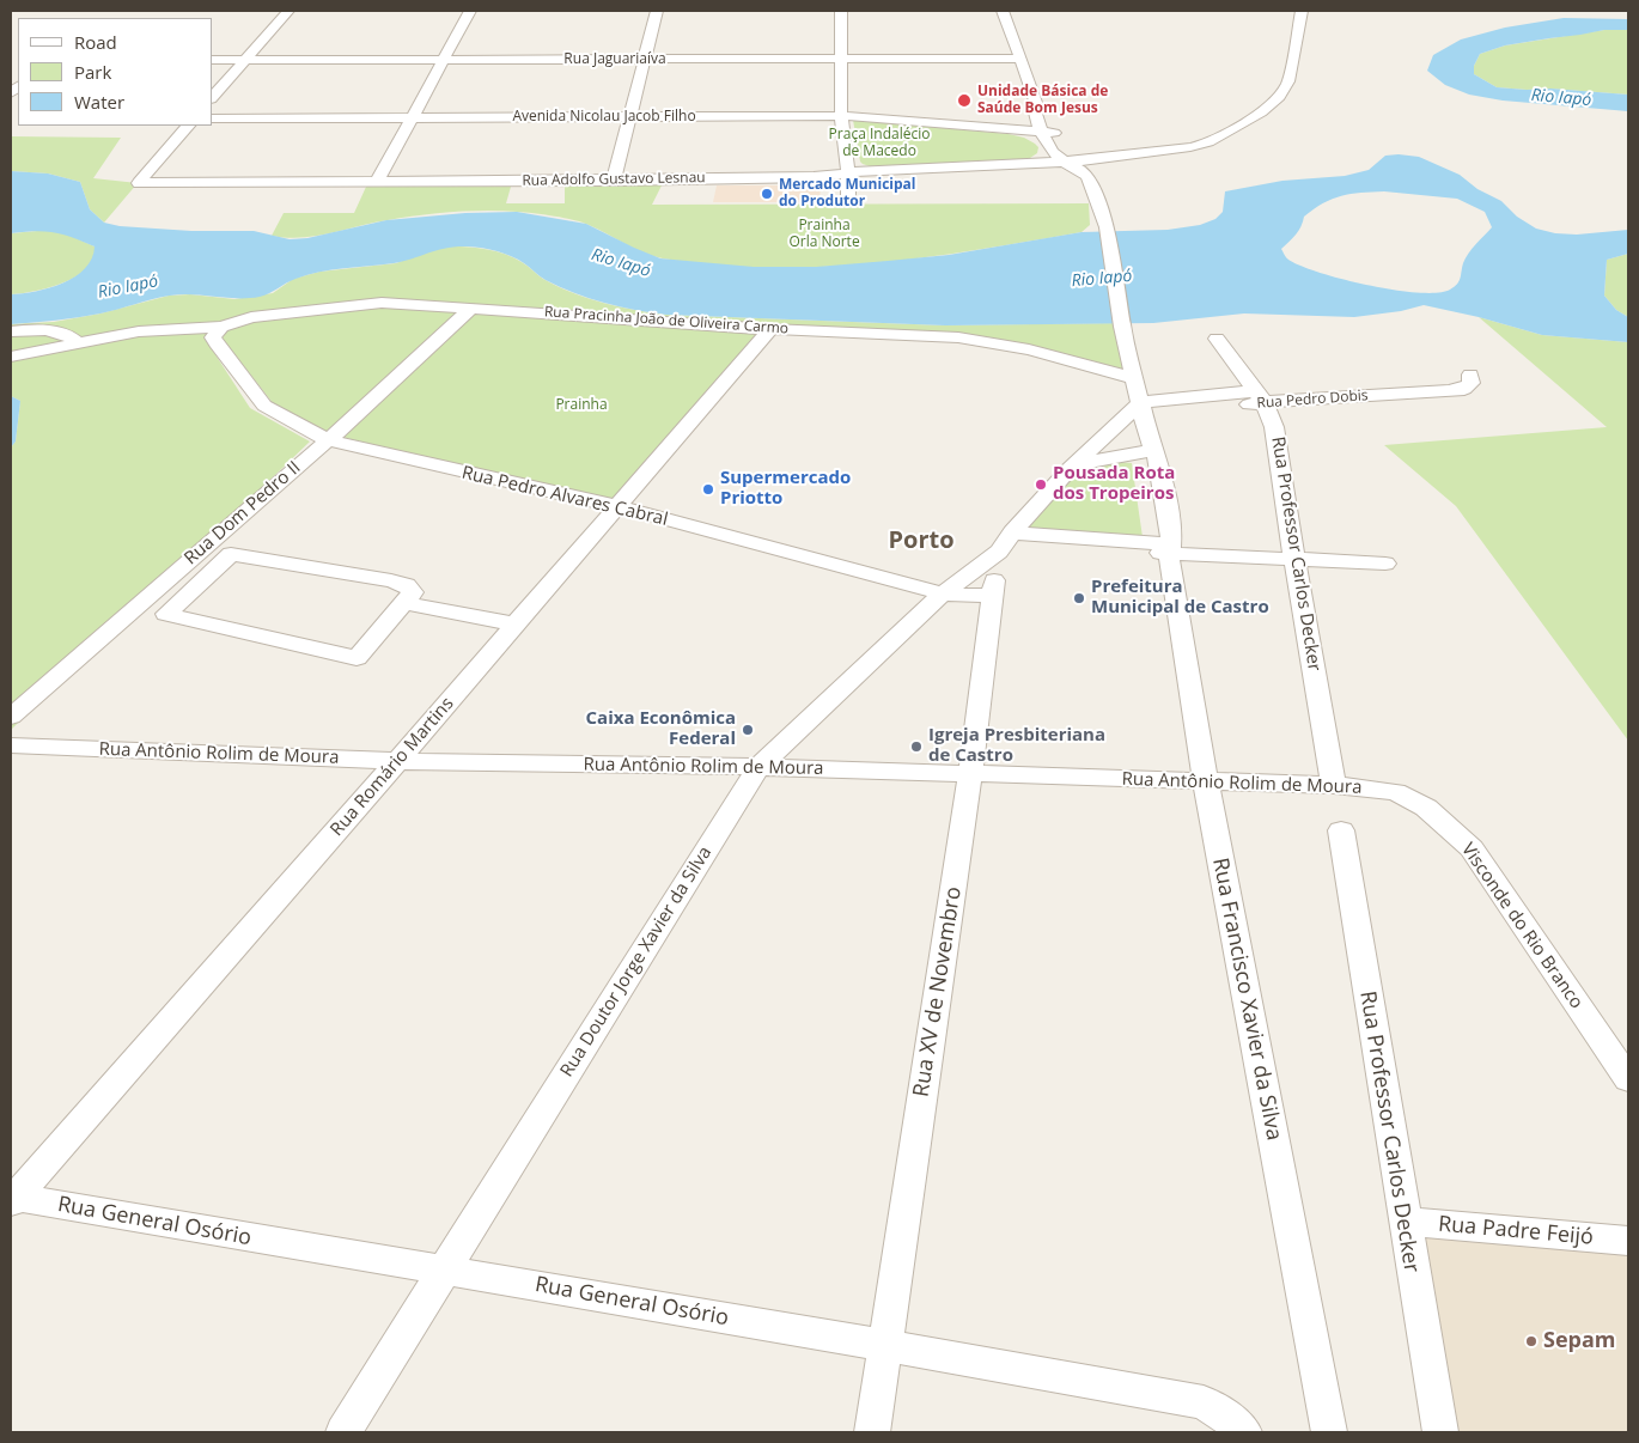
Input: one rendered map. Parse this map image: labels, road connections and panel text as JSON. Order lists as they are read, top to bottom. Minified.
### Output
{"streets":{"street":["Rua Jaguariaíva","Avenida Nicolau Jacob Filho","Rua Adolfo Gustavo Lesnau","Rua Pracinha João de Oliveira Carmo","Rua Pedro Dobis","Rua Pedro Alvares Cabral","Rua Dom Pedro II","Rua Professor Carlos Decker","Rua Antônio Rolim de Moura","Rua Romário Martins","Visconde do Rio Branco","Rua Doutor Jorge Xavier da Silva","Rua XV de Novembro","Rua Francisco Xavier da Silva","Rua General Osório","Rua Padre Feijó"]},"crossings":[["Rua Pracinha João de Oliveira Carmo","Rua Pedro Alvares Cabral"],["Rua Pracinha João de Oliveira Carmo","Rua Dom Pedro II"],["Rua Pracinha João de Oliveira Carmo","Rua Romário Martins"],["Rua Pracinha João de Oliveira Carmo","Rua Francisco Xavier da Silva"],["Rua Pedro Dobis","Rua Professor Carlos Decker"],["Rua Pedro Dobis","Rua Doutor Jorge Xavier da Silva"],["Rua Pedro Dobis","Rua Francisco Xavier da Silva"],["Rua Pedro Alvares Cabral","Rua Dom Pedro II"],["Rua Pedro Alvares Cabral","Rua Romário Martins"],["Rua Pedro Alvares Cabral","Rua Doutor Jorge Xavier da Silva"],["Rua Professor Carlos Decker","Rua Antônio Rolim de Moura"],["Rua Professor Carlos Decker","Rua Padre Feijó"],["Rua Antônio Rolim de Moura","Rua Romário Martins"],["Rua Antônio Rolim de Moura","Visconde do Rio Branco"],["Rua Antônio Rolim de Moura","Rua Doutor Jorge Xavier da Silva"],["Rua Antônio Rolim de Moura","Rua XV de Novembro"],["Rua Antônio Rolim de Moura","Rua Francisco Xavier da Silva"],["Rua Romário Martins","Rua General Osório"],["Rua Doutor Jorge Xavier da Silva","Rua XV de Novembro"],["Rua Doutor Jorge Xavier da Silva","Rua Francisco Xavier da Silva"],["Rua Doutor Jorge Xavier da Silva","Rua General Osório"],["Rua XV de Novembro","Rua General Osório"]],"districts":["Porto"],"water":["Rio Iapó"],"parks":["Praça Indalécio de Macedo","Prainha Orla Norte","Prainha"],"places":["Unidade Básica de Saúde Bom Jesus","Mercado Municipal do Produtor","Pousada Rota dos Tropeiros","Supermercado Priotto","Prefeitura Municipal de Castro","Caixa Econômica Federal","Igreja Presbiteriana de Castro","Sepam"],"legend":["Road","Park","Water"]}
